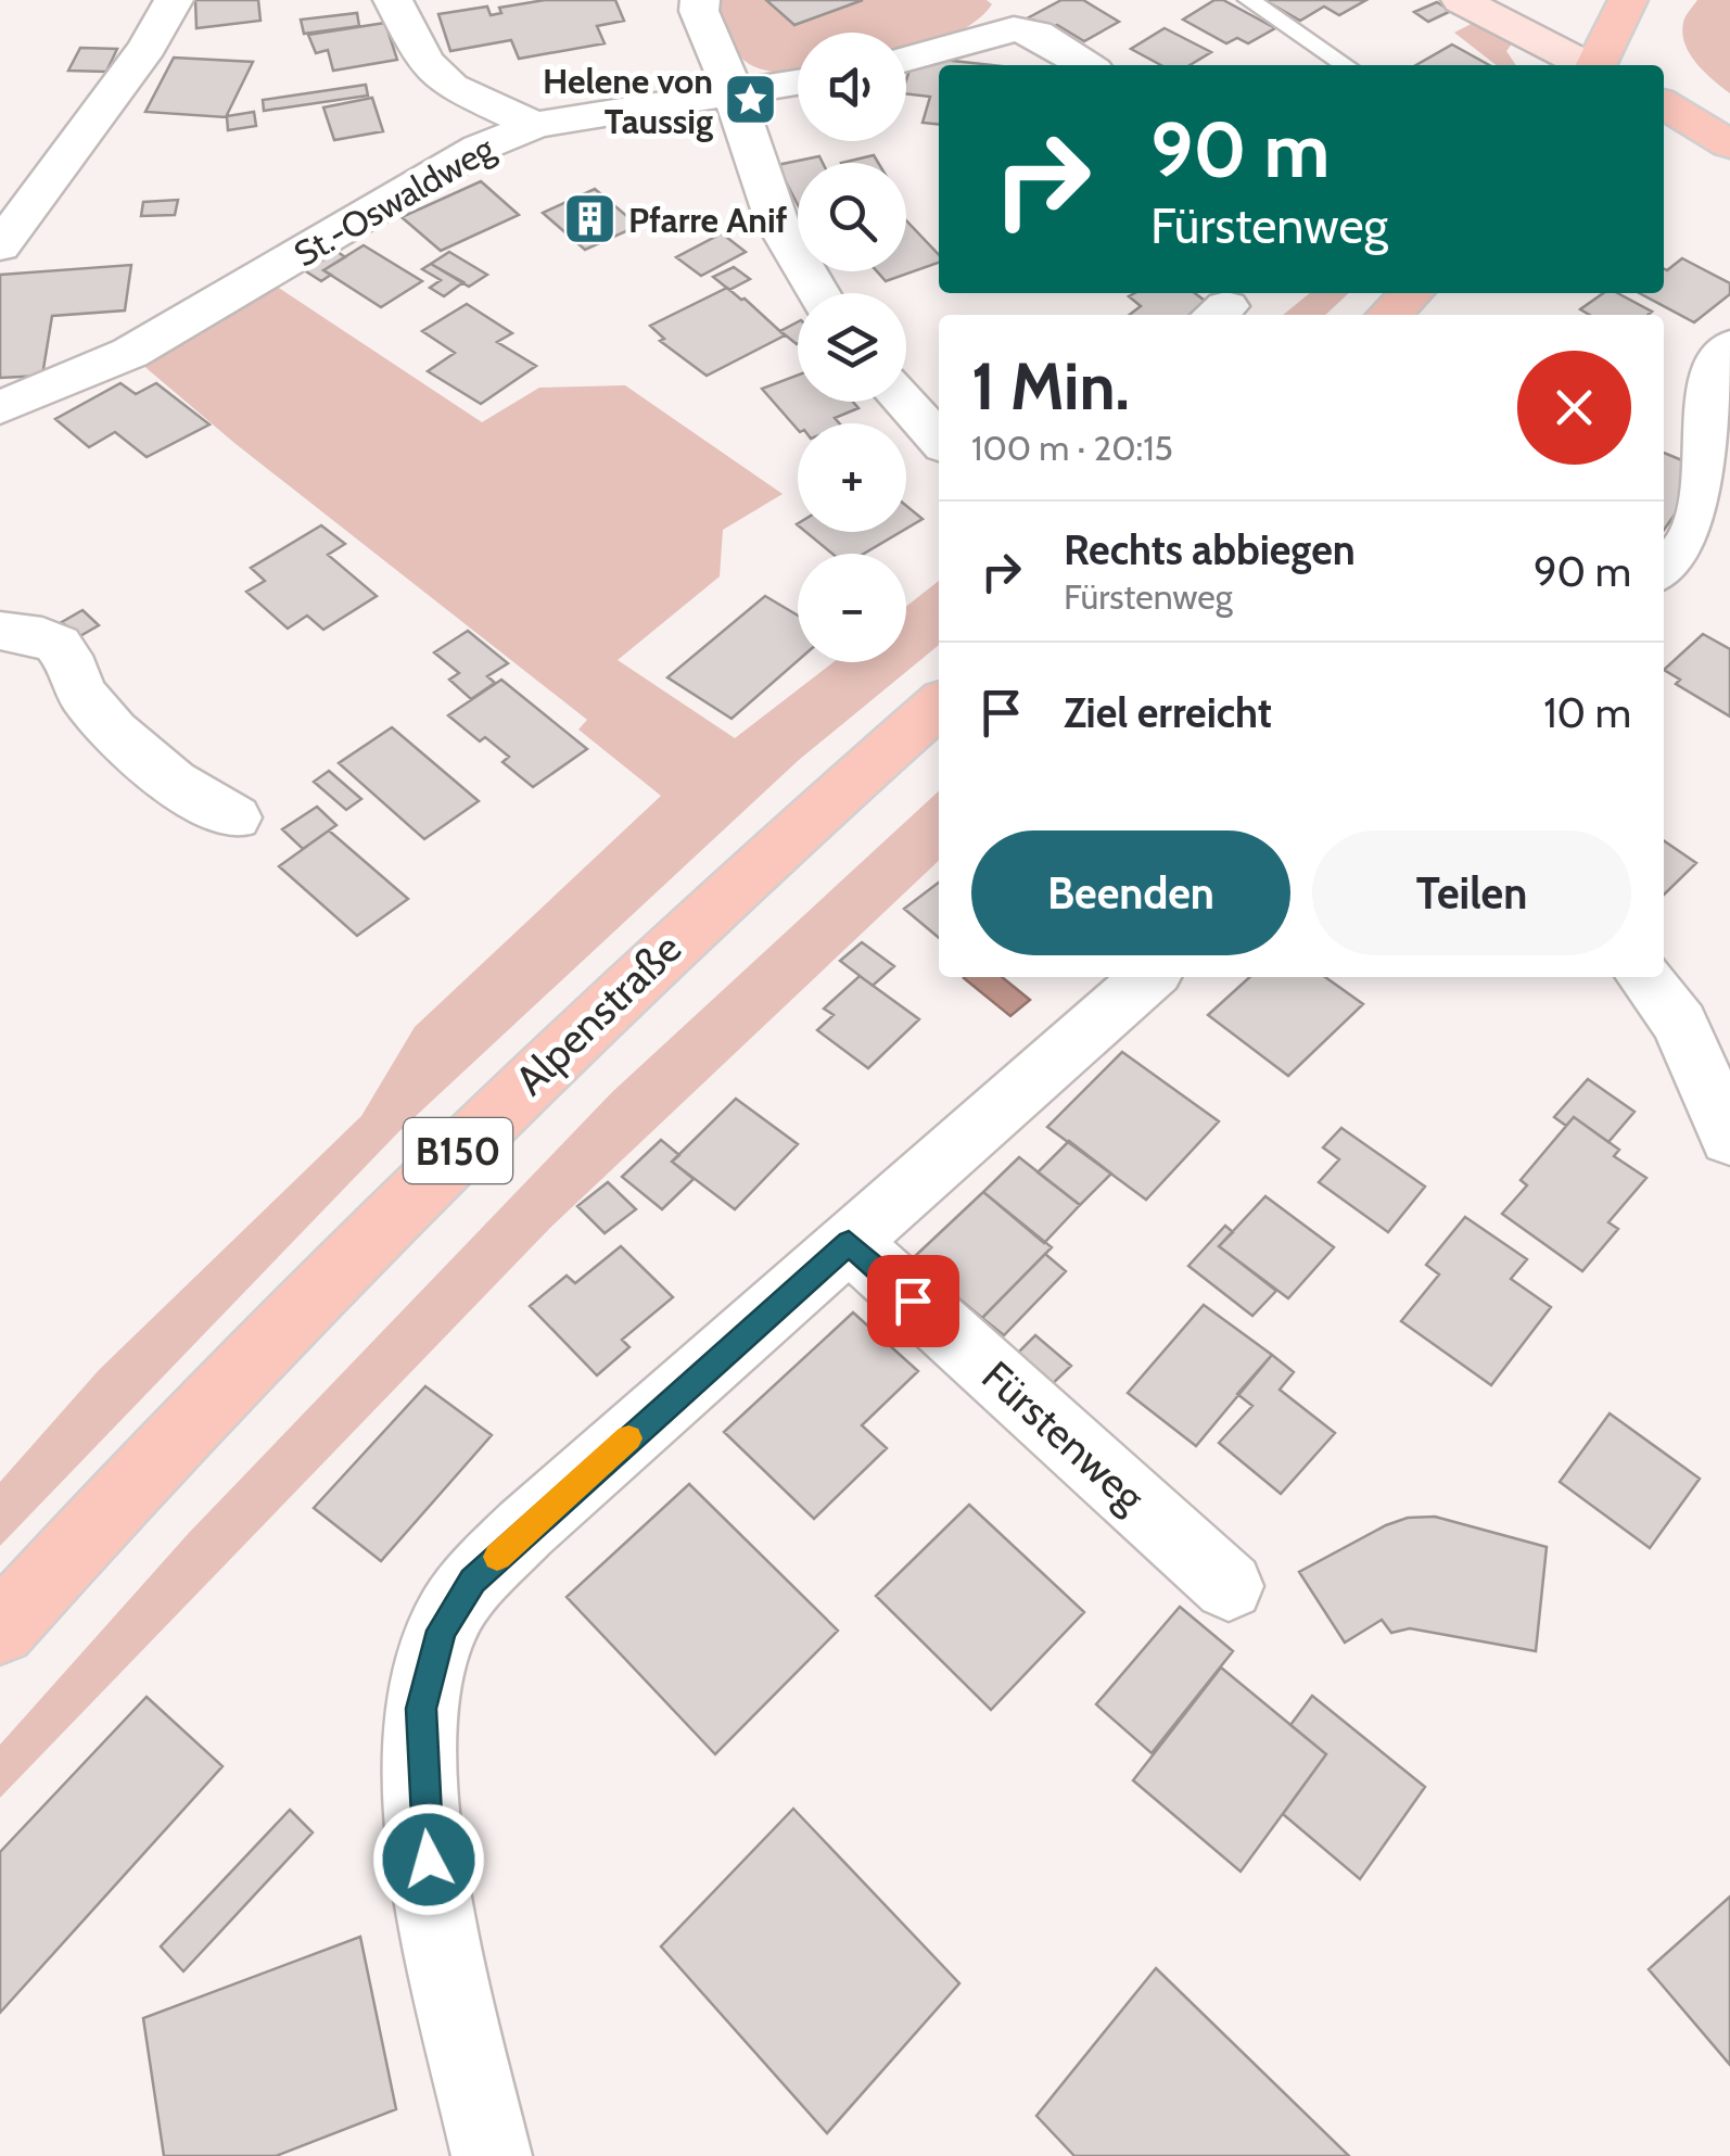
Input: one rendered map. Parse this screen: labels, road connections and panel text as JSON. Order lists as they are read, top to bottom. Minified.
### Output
{"streets":{"main road":["Alpenstraße","B150"],"street":["St.-Oswaldweg","Fürstenweg"]},"places":{"place":["Helene von Taussig"],"building":["Pfarre Anif"]},"page":{"map_buttons":["+","−"],"turn":["90 m","Fürstenweg"],"heading":["1 Min.","100 m · 20:15"],"list":[{"name":"Rechts abbiegen","note":"Fürstenweg","value":"90 m"},{"name":"Ziel erreicht","value":"10 m"}],"buttons":["Beenden","Teilen"]}}
